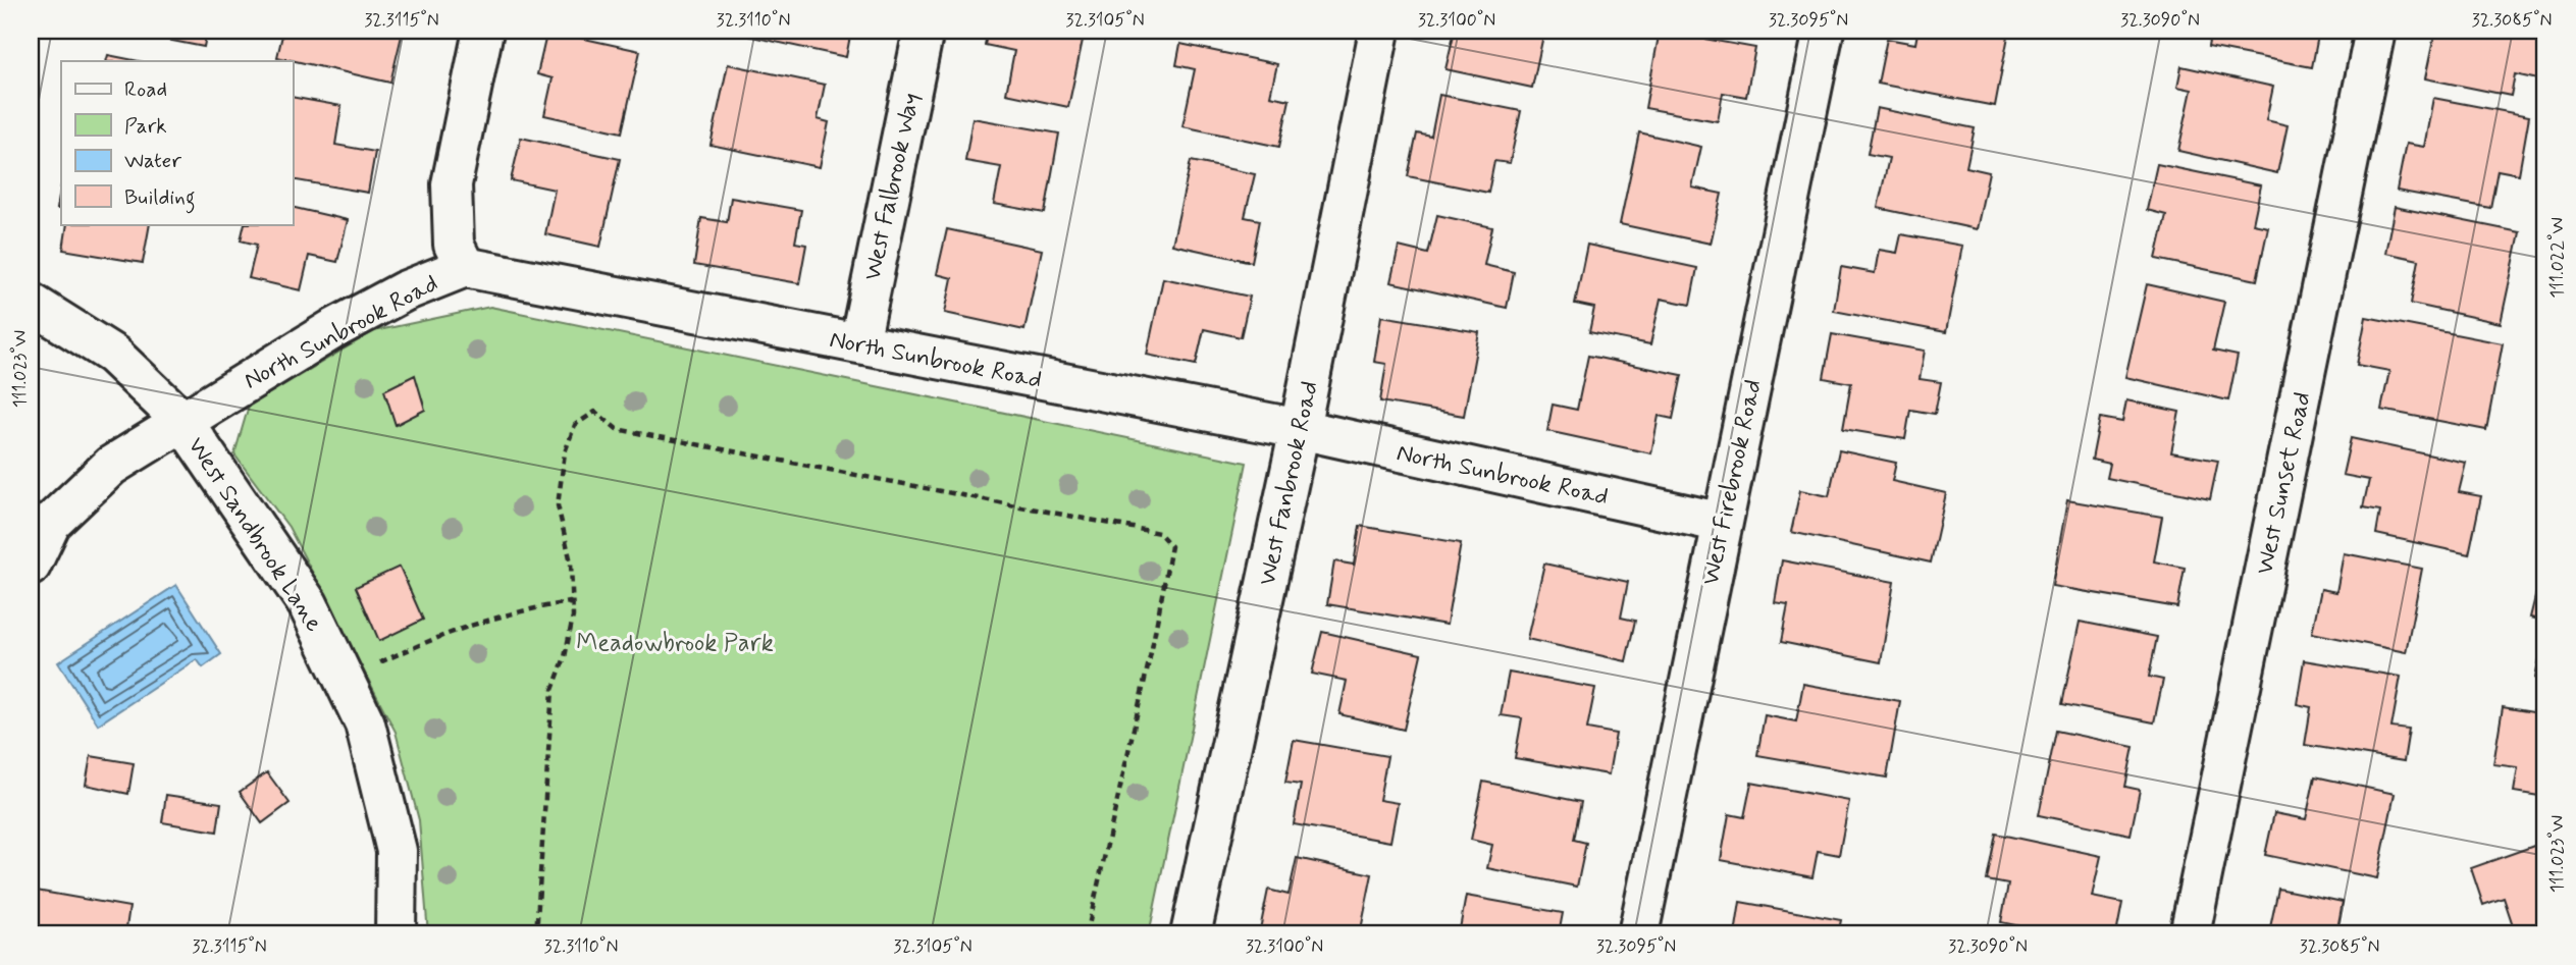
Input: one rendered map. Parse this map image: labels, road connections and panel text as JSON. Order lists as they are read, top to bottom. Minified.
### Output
{"streets":{"street":["West Falbrook Way","North Sunbrook Road","West Firebrook Road","West Fanbrook Road","West Sunset Road","West Sandbrook Lane"]},"crossings":[["West Falbrook Way","North Sunbrook Road"],["North Sunbrook Road","West Firebrook Road"],["North Sunbrook Road","West Fanbrook Road"],["North Sunbrook Road","West Sandbrook Lane"]],"parks":["Meadowbrook Park"],"legend":["Road","Park","Water","Building"],"coordinates":["32.3115°N","32.3110°N","32.3105°N","32.3100°N","32.3095°N","32.3090°N","32.3085°N","111.022°W","111.023°W"]}
